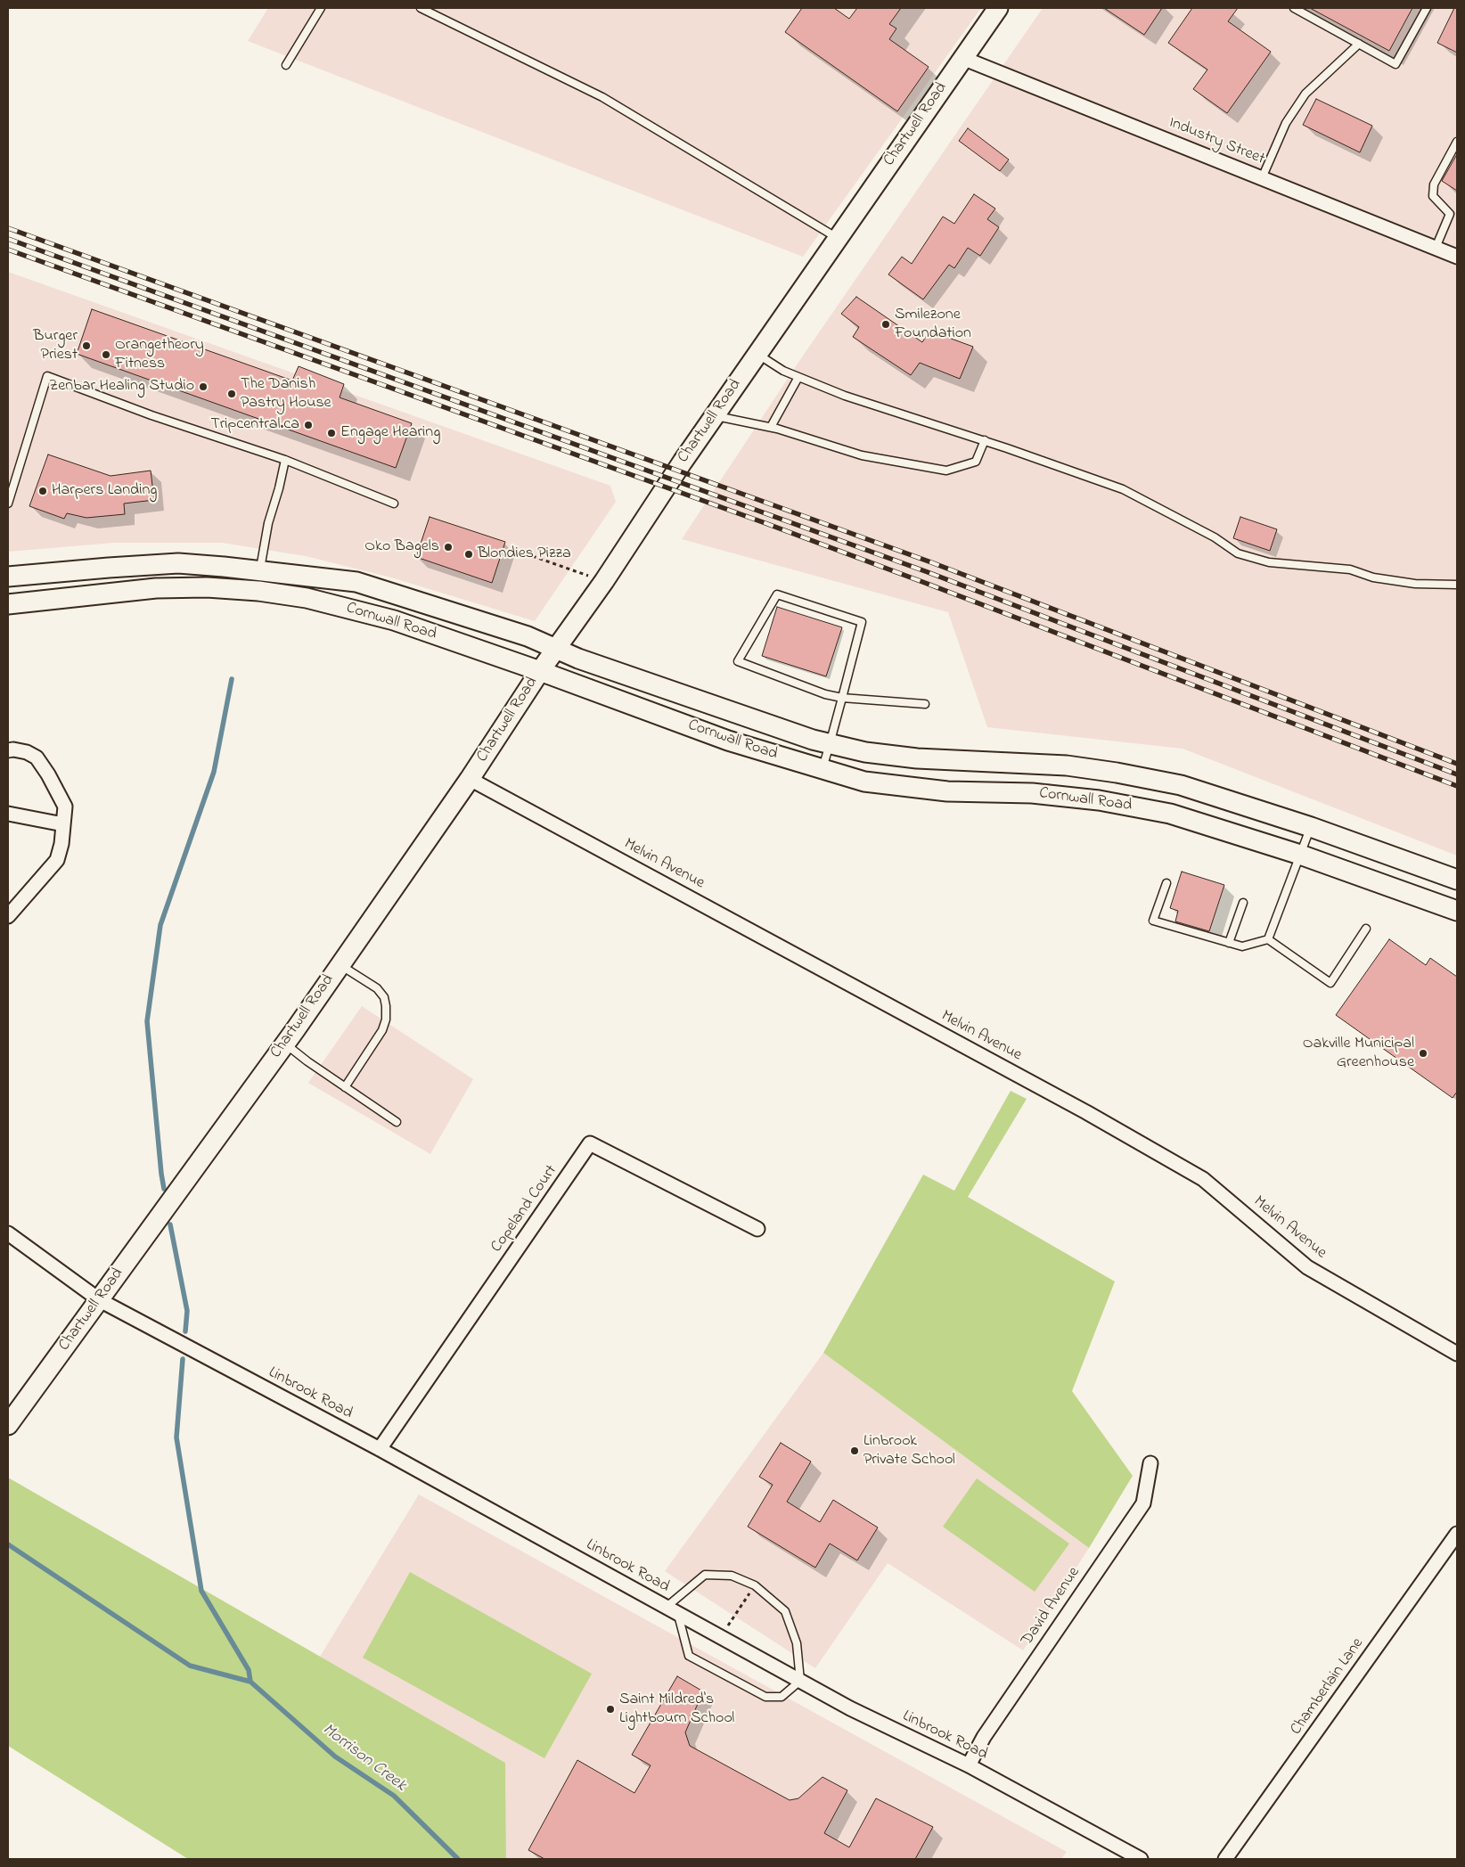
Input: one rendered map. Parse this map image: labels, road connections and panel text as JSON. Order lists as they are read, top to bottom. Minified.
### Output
{"streets":{"main road":["Chartwell Road","Cornwall Road"],"street":["Industry Street","Melvin Avenue","Copeland Court","Linbrook Road","David Avenue","Chamberlain Lane"]},"crossings":[["Chartwell Road","Industry Street"],["Chartwell Road","Cornwall Road"],["Chartwell Road","Melvin Avenue"],["Chartwell Road","Linbrook Road"],["Copeland Court","Linbrook Road"],["Linbrook Road","David Avenue"]],"water":["Morrison Creek"],"places":["Smilezone Foundation","Burger Priest","Orangetheory Fitness","Zenbar Healing Studio","The Danish Pastry House","Tripcentral.ca","Engage Hearing","Harpers Landing","Oko Bagels","Blondies Pizza","Oakville Municipal Greenhouse","Linbrook Private School","Saint Mildred's Lightbourn School"]}
